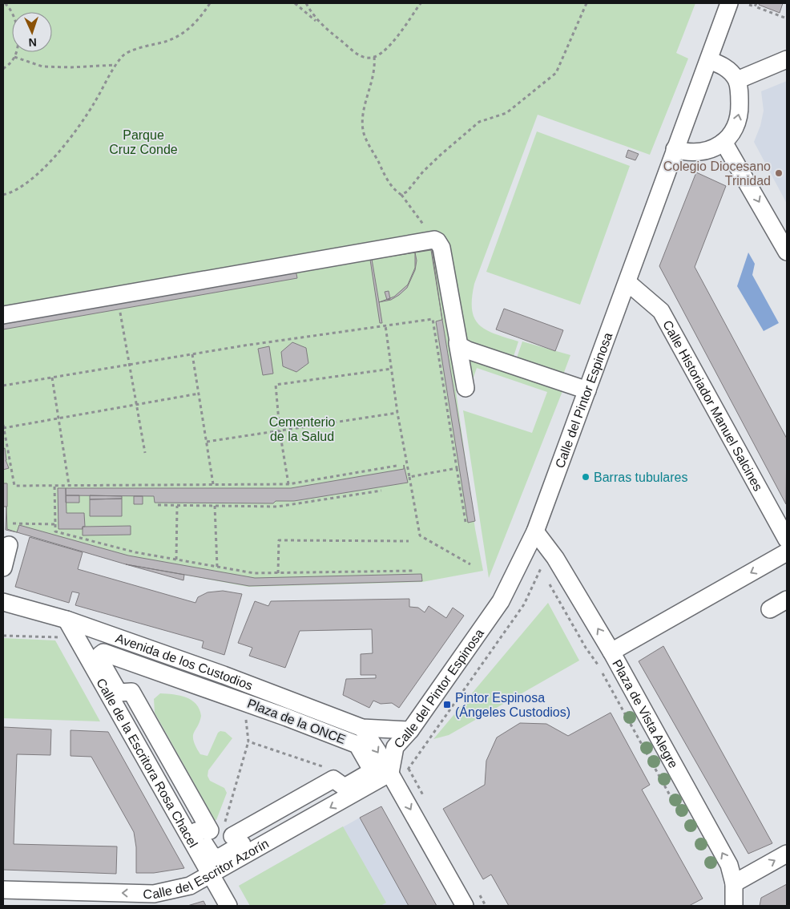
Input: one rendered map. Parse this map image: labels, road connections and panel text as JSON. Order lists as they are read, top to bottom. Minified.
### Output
{"streets":{"street":["Calle del Pintor Espinosa","Calle Historiador Manuel Salcines","Avenida de los Custodios","Plaza de Vista Alegre","Plaza de la ONCE","Calle de la Escritora Rosa Chacel","Calle del Escritor Azorín"]},"crossings":[["Calle del Pintor Espinosa","Calle Historiador Manuel Salcines"],["Calle del Pintor Espinosa","Avenida de los Custodios"],["Calle del Pintor Espinosa","Plaza de Vista Alegre"],["Calle del Pintor Espinosa","Calle del Escritor Azorín"],["Avenida de los Custodios","Calle de la Escritora Rosa Chacel"],["Calle de la Escritora Rosa Chacel","Calle del Escritor Azorín"]],"one_way":["Plaza de Vista Alegre","Calle del Escritor Azorín"],"parks":["Parque Cruz Conde","Cementerio de la Salud"],"places":{"other":["Colegio Diocesano Trinidad","Barras tubulares"],"transit":["Pintor Espinosa (Ángeles Custodios)"]},"north":"bottom"}
